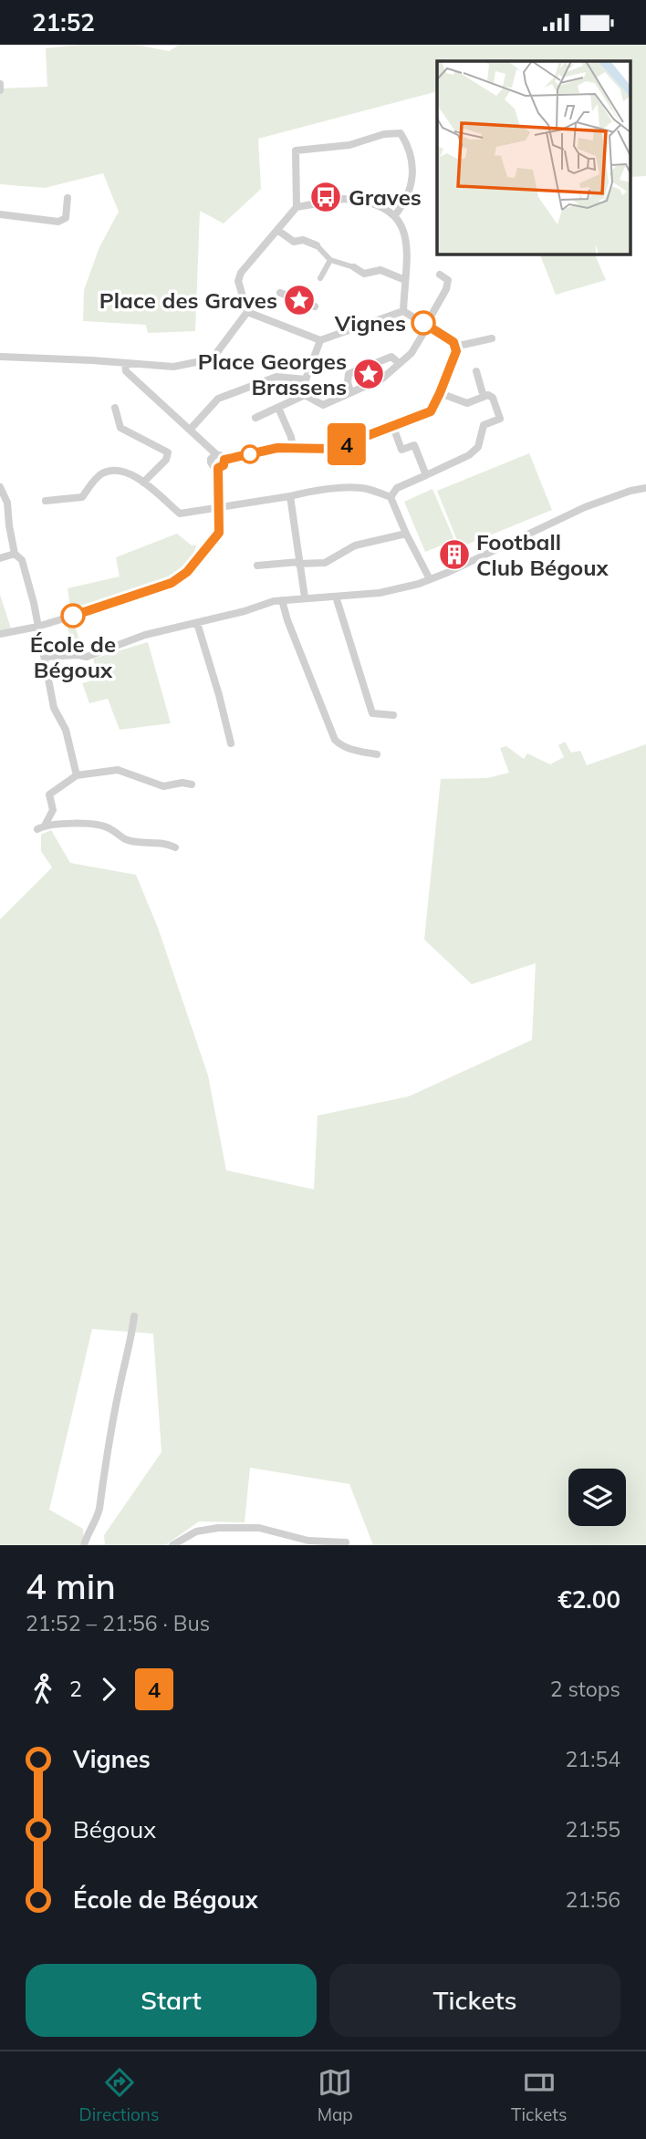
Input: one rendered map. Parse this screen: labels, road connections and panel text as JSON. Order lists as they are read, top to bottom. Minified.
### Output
{"places":{"bus stop":["Graves"],"place":["Place des Graves","Place Georges Brassens"],"other":["Vignes","École de Bégoux"],"building":["Football Club Bégoux"]},"lines":["bus line 4"],"page":{"status":"21:52","on_map":"4","heading":["4 min","21:52 – 21:56 · Bus","€2.00"],"legs":["2","4","2 stops"],"list":[{"name":"Vignes","value":"21:54"},{"name":"Bégoux","value":"21:55"},{"name":"École de Bégoux","value":"21:56"}],"buttons":["Start","Tickets"],"tabs":["Directions","Map","Tickets"]}}
